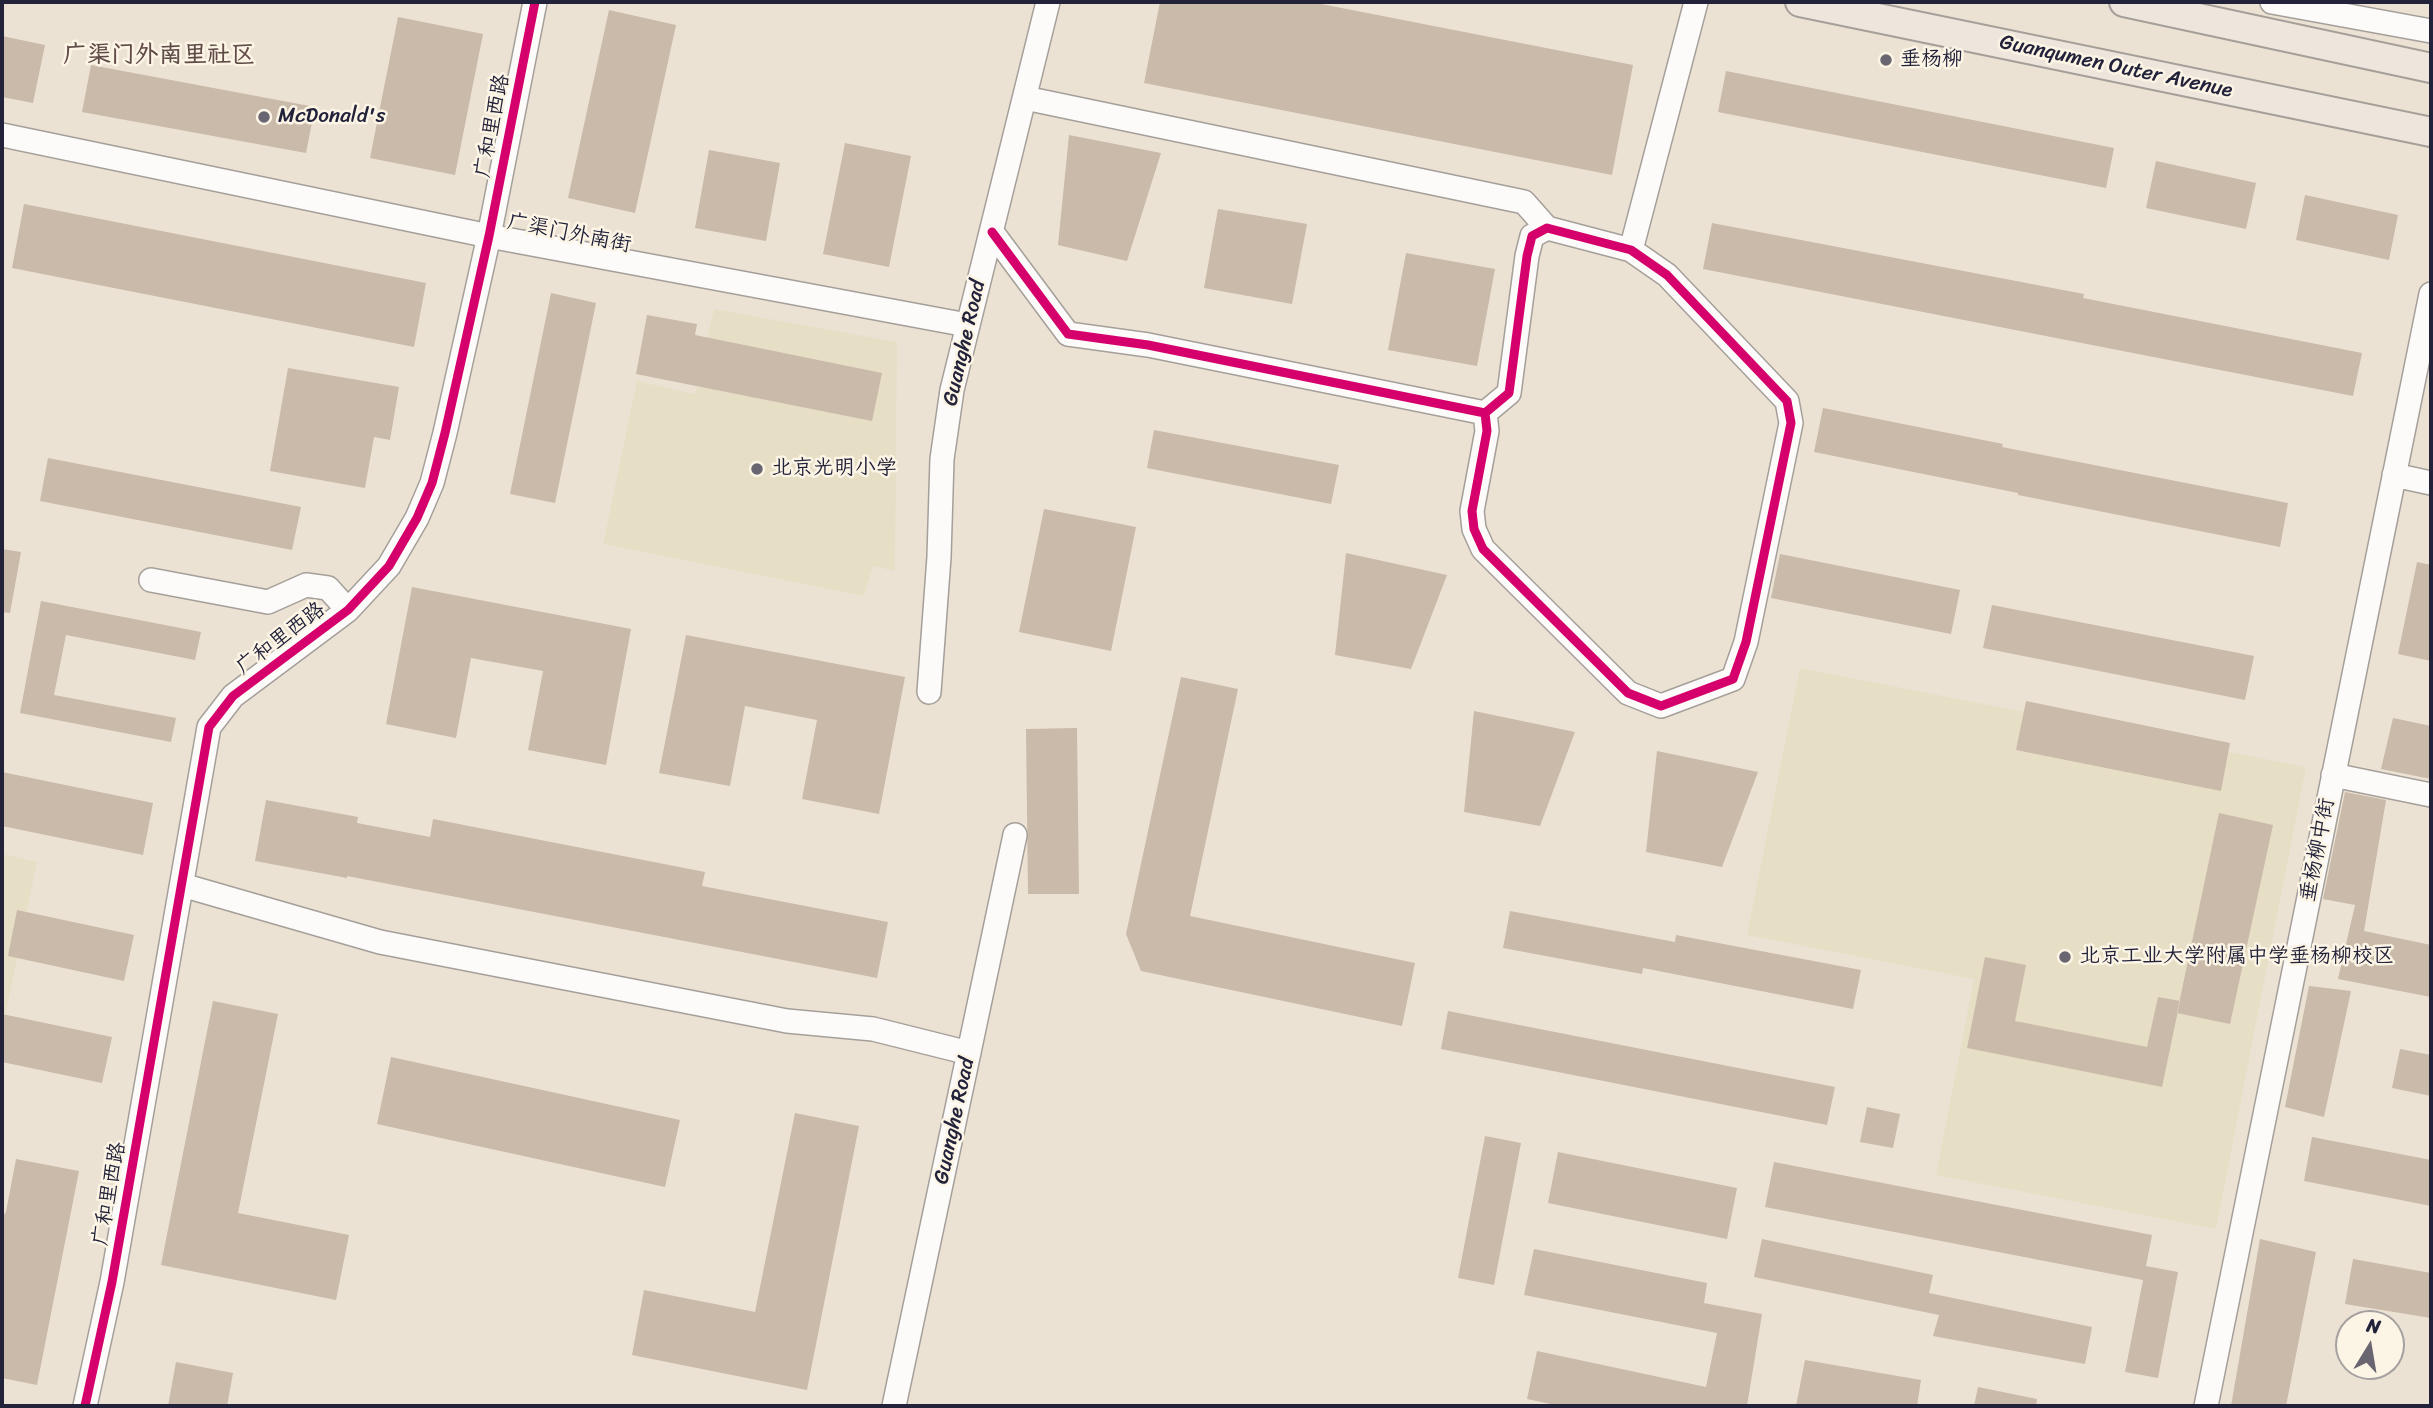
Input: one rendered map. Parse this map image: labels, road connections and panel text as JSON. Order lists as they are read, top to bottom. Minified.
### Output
{"streets":{"main road":["Guanqumen Outer Avenue"],"street":["广和里西路","广渠门外南街","Guanghe Road","垂杨柳中街"]},"crossings":[["广和里西路","广渠门外南街"],["广渠门外南街","Guanghe Road"]],"districts":["广渠门外南里社区"],"places":["垂杨柳","McDonald's","北京光明小学","北京工业大学附属中学垂杨柳校区"],"north":"top"}
